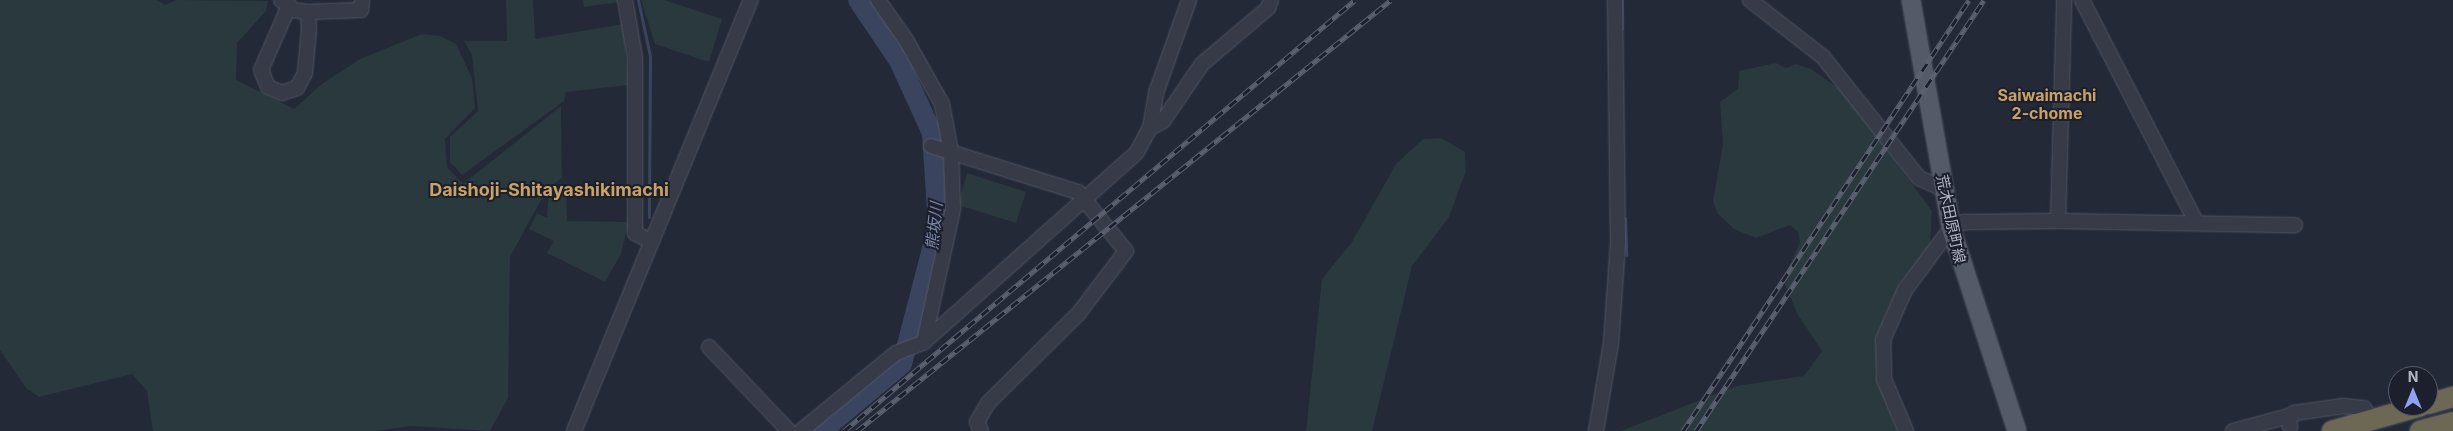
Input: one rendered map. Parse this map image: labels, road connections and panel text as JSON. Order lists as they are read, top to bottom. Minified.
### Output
{"streets":{"main road":["荒木田原町線"]},"districts":["Saiwaimachi 2-chome","Daishoji-Shitayashikimachi"],"water":["熊坂川"],"north":"top"}
